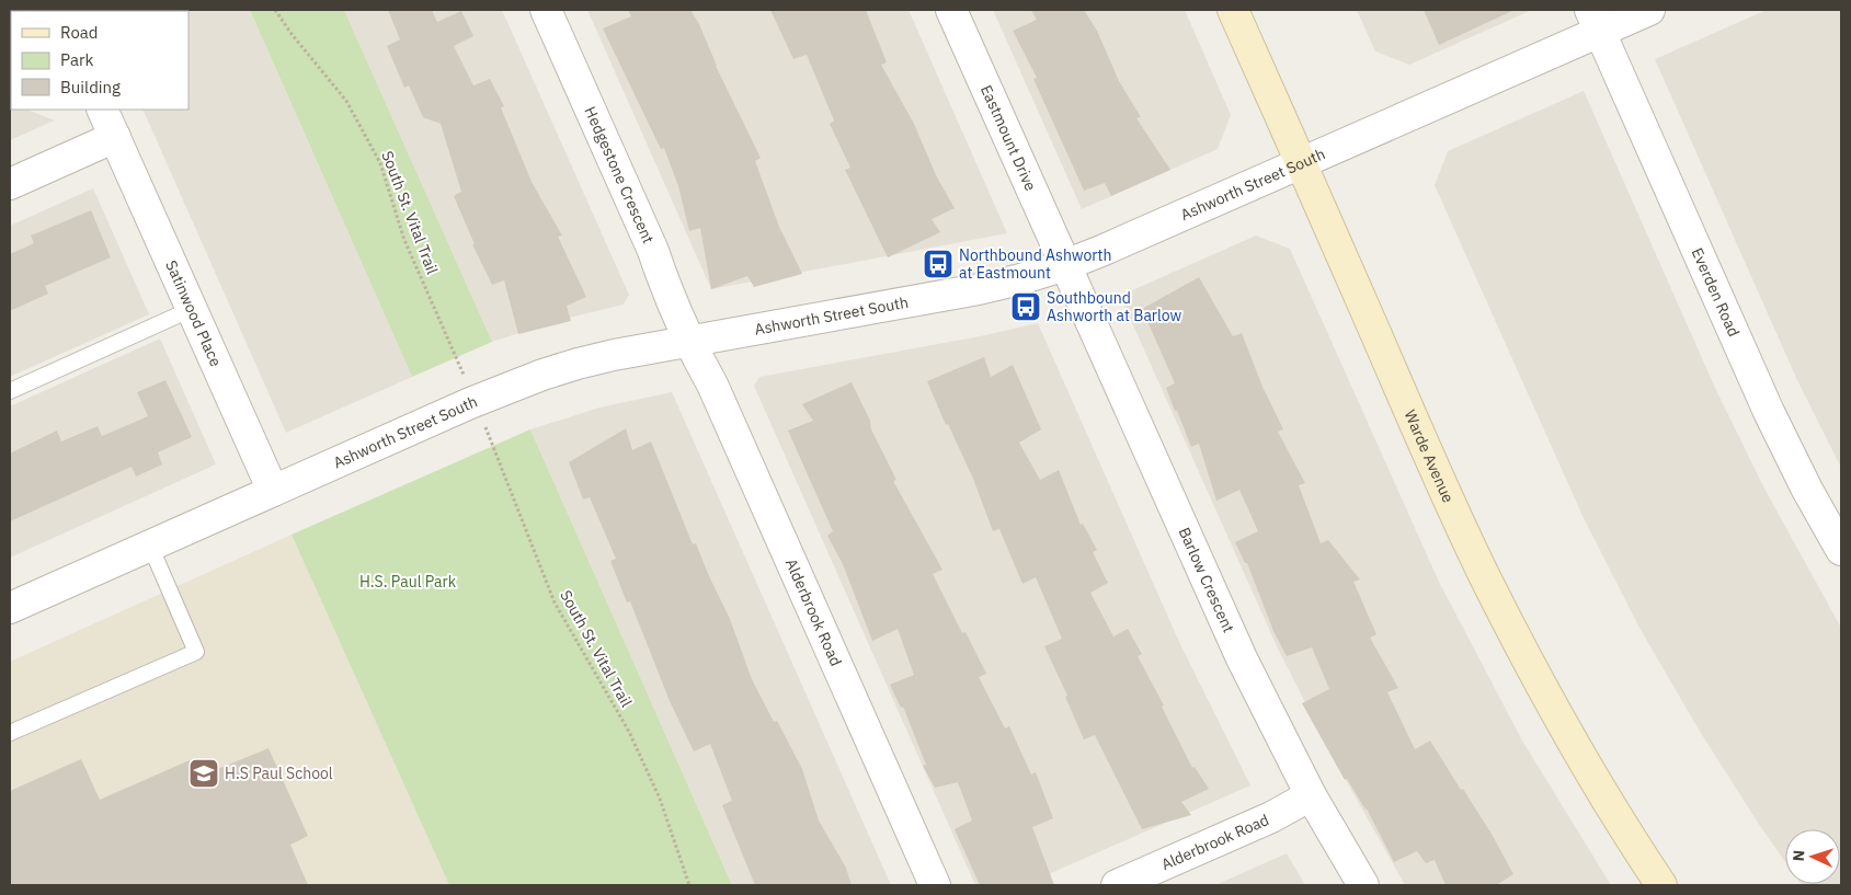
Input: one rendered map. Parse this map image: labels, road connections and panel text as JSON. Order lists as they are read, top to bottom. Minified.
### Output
{"streets":{"main road":["Warde Avenue"],"street":["Eastmount Drive","Hedgestone Crescent","Ashworth Street South","Everden Road","Satinwood Place","Barlow Crescent","Alderbrook Road"],"path":["South St. Vital Trail"]},"crossings":[["Eastmount Drive","Ashworth Street South"],["Eastmount Drive","Barlow Crescent"],["Hedgestone Crescent","Ashworth Street South"],["Hedgestone Crescent","Alderbrook Road"],["Ashworth Street South","Everden Road"],["Ashworth Street South","Satinwood Place"],["Ashworth Street South","Warde Avenue"],["Ashworth Street South","Barlow Crescent"],["Ashworth Street South","Alderbrook Road"],["Barlow Crescent","Alderbrook Road"]],"parks":["H.S. Paul Park"],"places":{"bus stop":["Northbound Ashworth at Eastmount","Southbound Ashworth at Barlow"],"school or university":["H.S Paul School"]},"legend":["Road","Park","Building"],"north":"left"}
